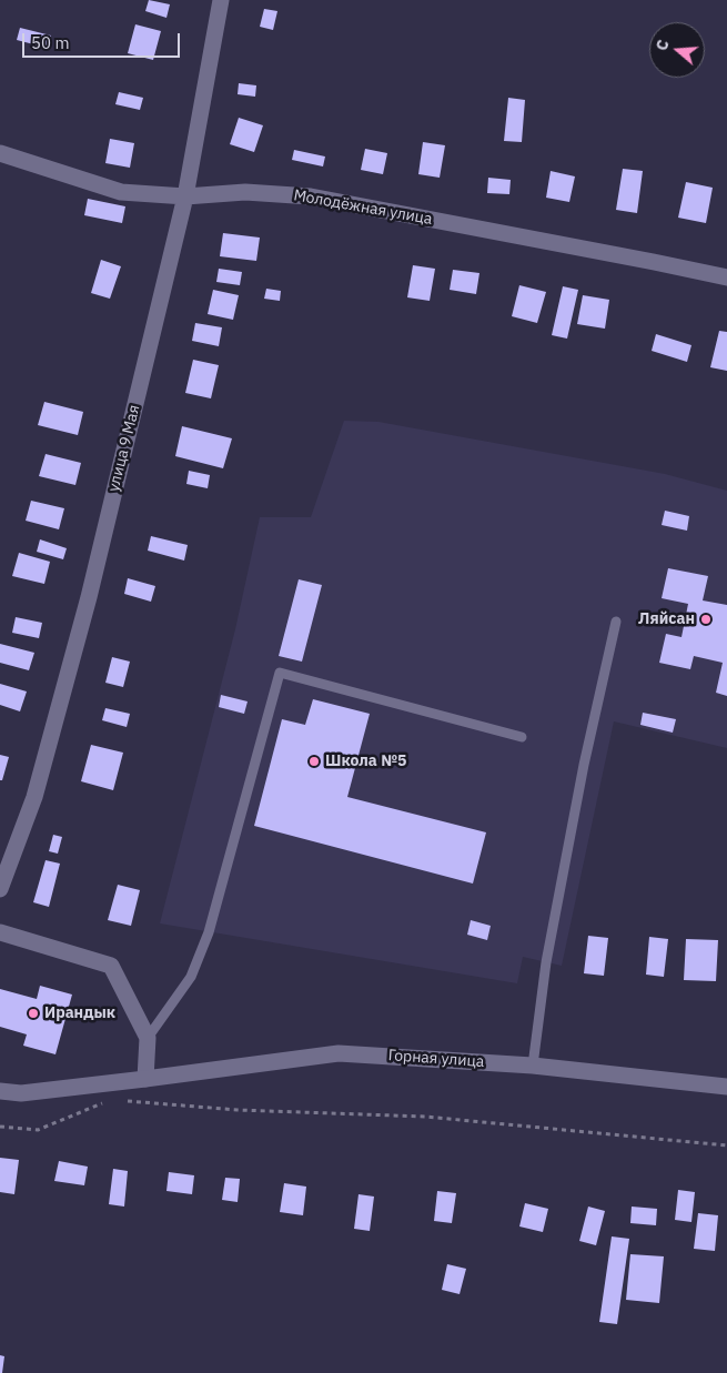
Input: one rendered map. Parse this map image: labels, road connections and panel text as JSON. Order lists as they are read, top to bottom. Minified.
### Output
{"streets":{"street":["Молодёжная улица","улица 9 Мая","Горная улица"]},"crossings":[["Молодёжная улица","улица 9 Мая"]],"places":["Ляйсан","Школа №5","Ирандык"],"scale_bar":"50 m","north":"left"}
